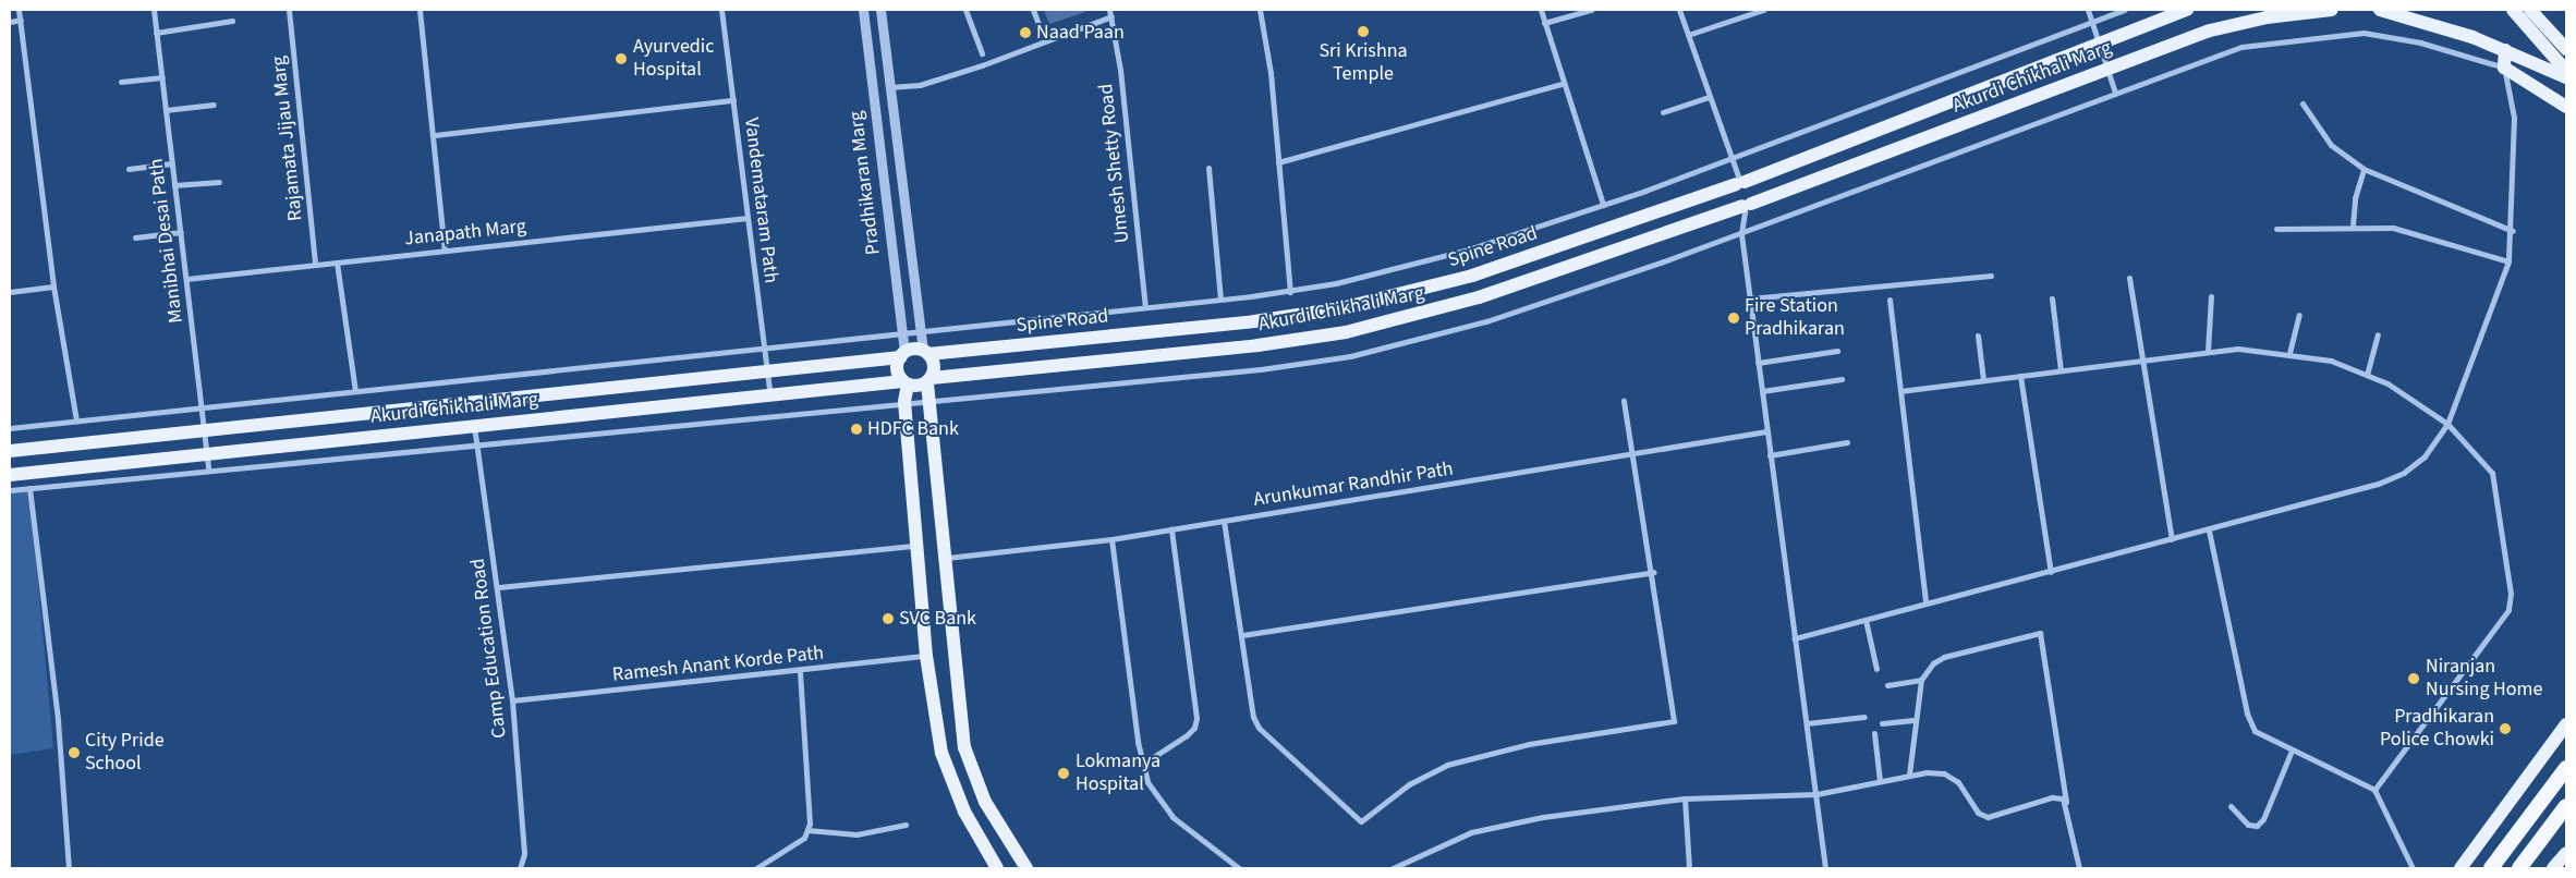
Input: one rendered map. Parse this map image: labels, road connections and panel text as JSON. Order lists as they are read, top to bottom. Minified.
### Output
{"streets":{"main road":["Akurdi Chikhali Marg","Spine Road"],"street":["Rajamata Jijau Marg","Umesh Shetty Road","Pradhikaran Marg","Vandemataram Path","Janapath Marg","Manibhai Desai Path","Arunkumar Randhir Path","Camp Education Road","Ramesh Anant Korde Path"]},"crossings":[["Akurdi Chikhali Marg","Pradhikaran Marg"],["Akurdi Chikhali Marg","Vandemataram Path"],["Akurdi Chikhali Marg","Manibhai Desai Path"],["Akurdi Chikhali Marg","Spine Road"],["Akurdi Chikhali Marg","Camp Education Road"],["Rajamata Jijau Marg","Janapath Marg"],["Pradhikaran Marg","Spine Road"],["Vandemataram Path","Janapath Marg"],["Janapath Marg","Manibhai Desai Path"],["Camp Education Road","Ramesh Anant Korde Path"]],"places":["Sri Krishna Temple","Naad Paan","Ayurvedic Hospital","Fire Station Pradhikaran","HDFC Bank","SVC Bank","Niranjan Nursing Home","Pradhikaran Police Chowki","City Pride School","Lokmanya Hospital"]}
